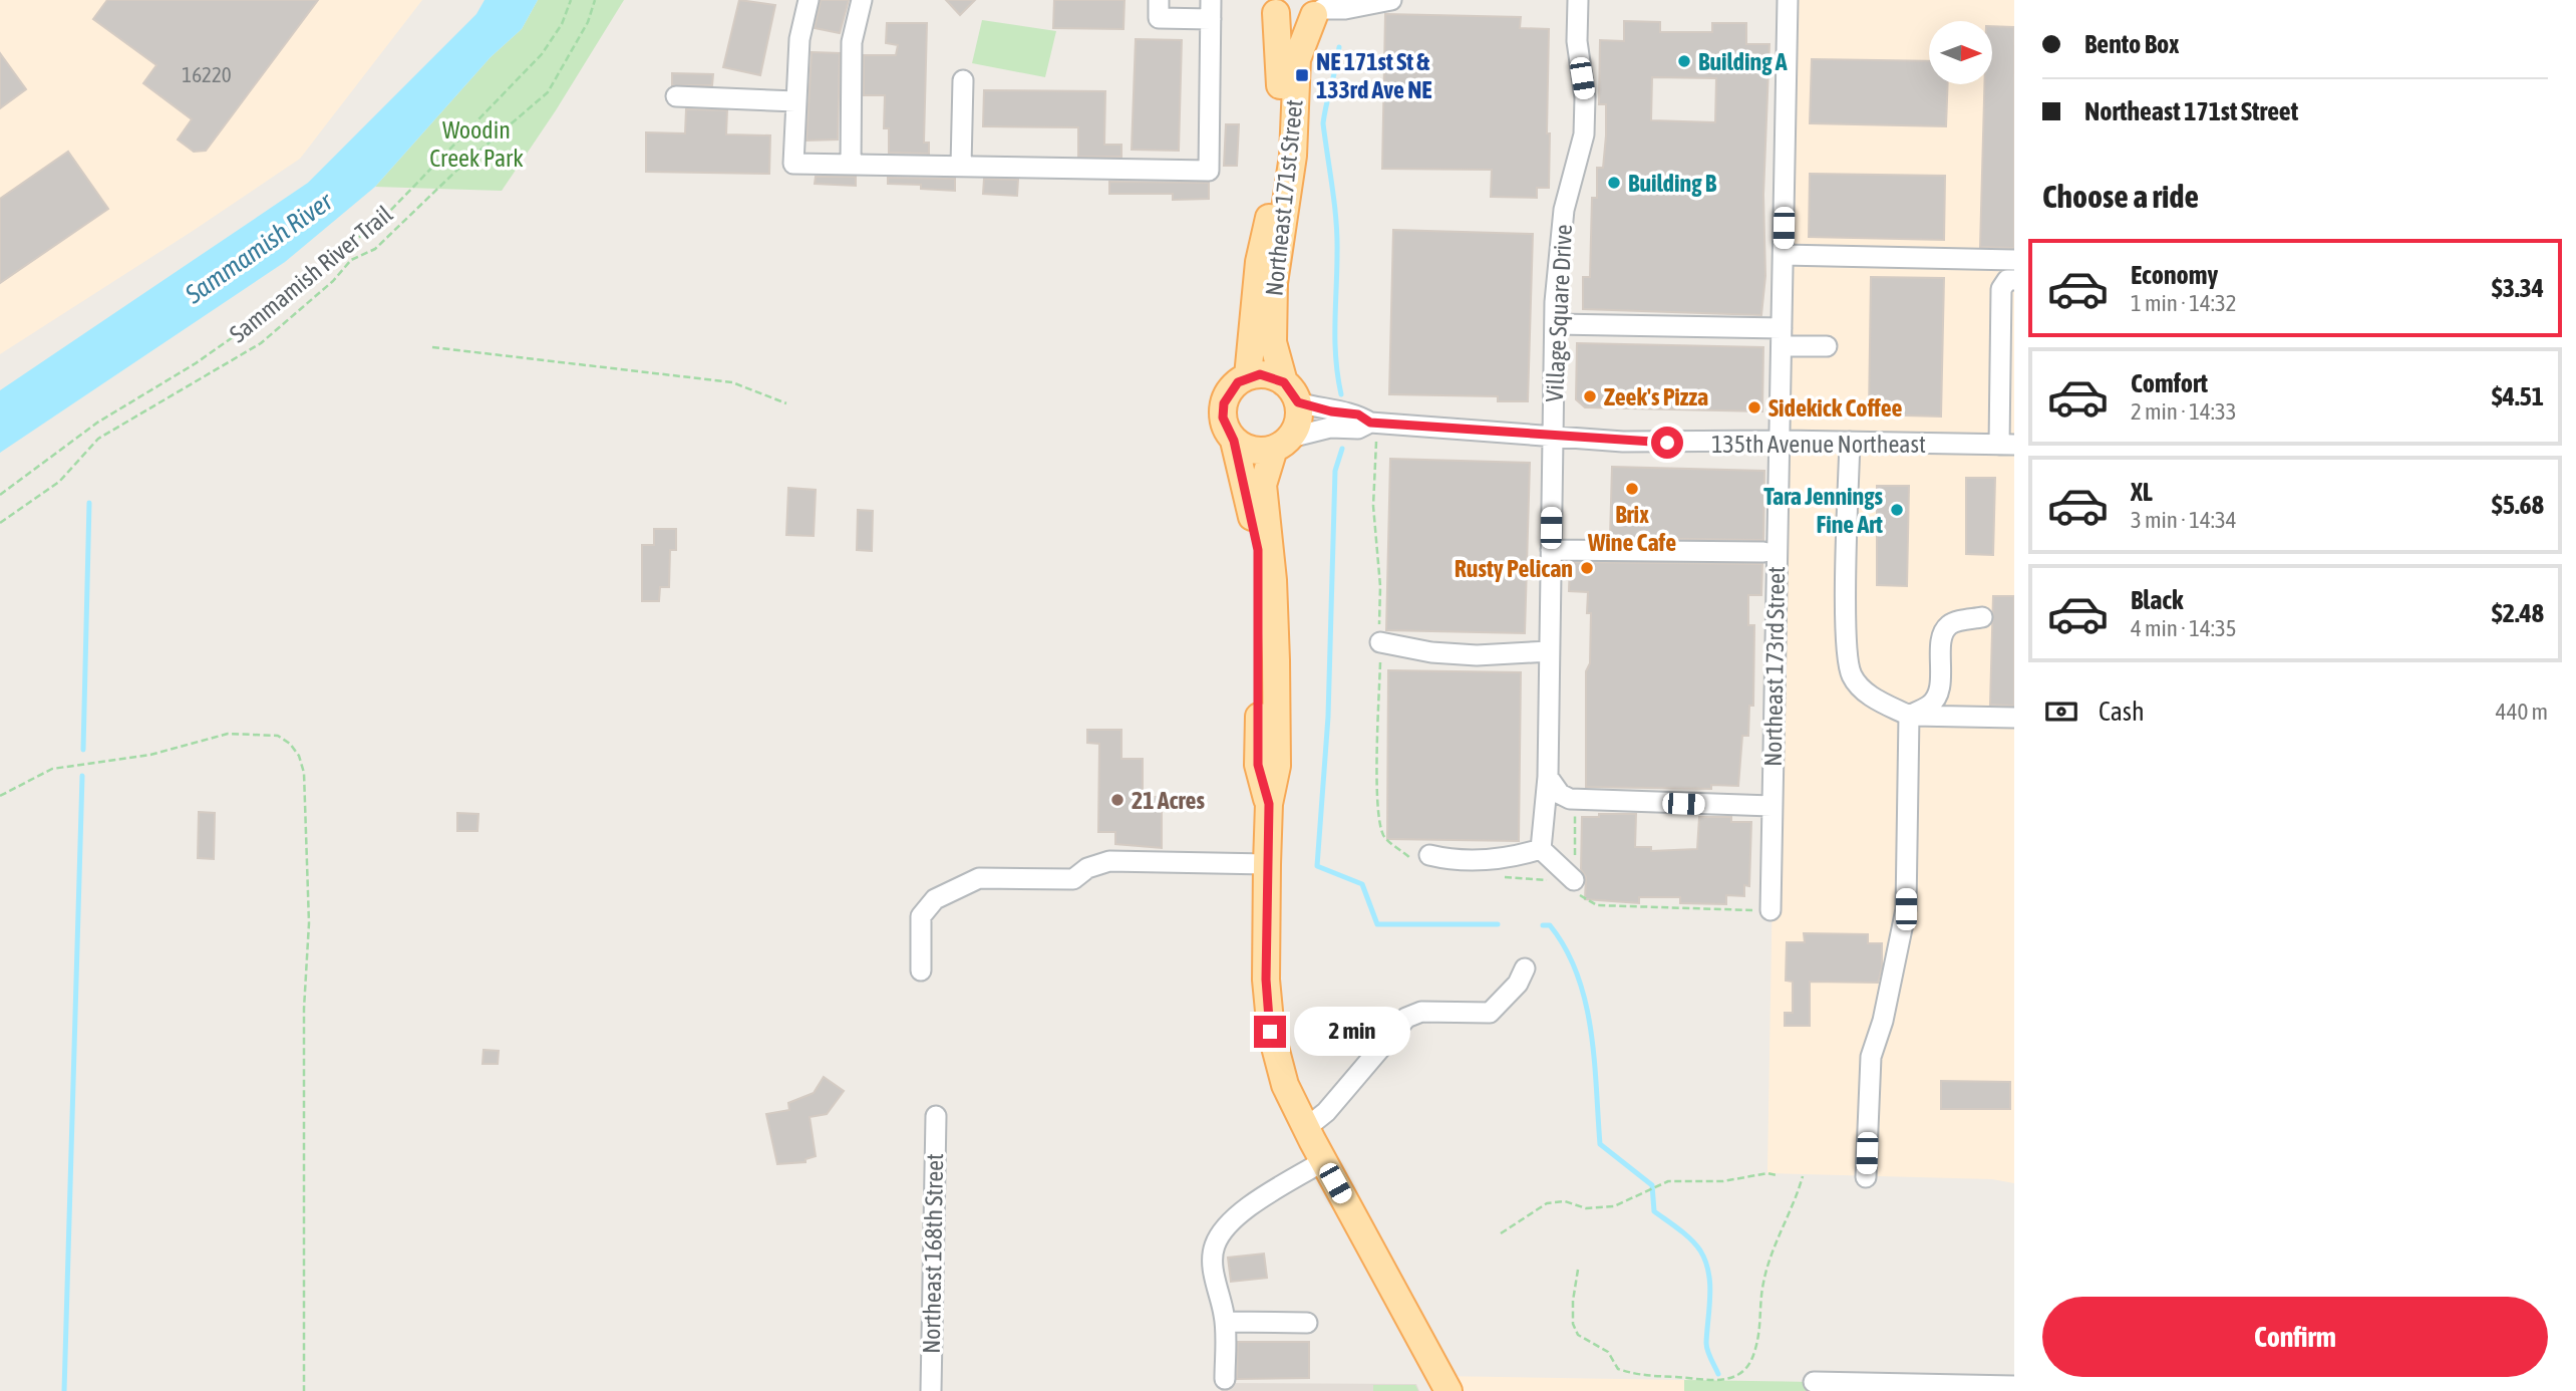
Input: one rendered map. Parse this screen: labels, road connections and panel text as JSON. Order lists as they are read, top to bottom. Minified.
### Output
{"streets":{"main road":["Northeast 171st Street"],"street":["Village Square Drive","135th Avenue Northeast","Northeast 173rd Street","Northeast 168th Street"],"path":["Sammamish River Trail"]},"crossings":[["Northeast 171st Street","135th Avenue Northeast"],["Village Square Drive","135th Avenue Northeast"],["135th Avenue Northeast","Northeast 173rd Street"]],"water":["Sammamish River"],"parks":["Woodin Creek Park"],"places":{"other":["Building A","Building B","Zeek's Pizza","Sidekick Coffee","Brix Wine Cafe","Tara Jennings Fine Art","Rusty Pelican","21 Acres"],"transit":["NE 171st St & 133rd Ave NE"]},"house_numbers":["16220"],"north":"right","page":{"banner":["Bento Box","Northeast 171st Street"],"heading":"Choose a ride","list":[{"name":"Economy","note":"1 min · 14:32","value":"$3.34"},{"name":"Comfort","note":"2 min · 14:33","value":"$4.51"},{"name":"XL","note":"3 min · 14:34","value":"$5.68"},{"name":"Black","note":"4 min · 14:35","value":"$2.48"}],"pay":["Cash","440 m"],"bubble":"2 min","buttons":"Confirm"}}
